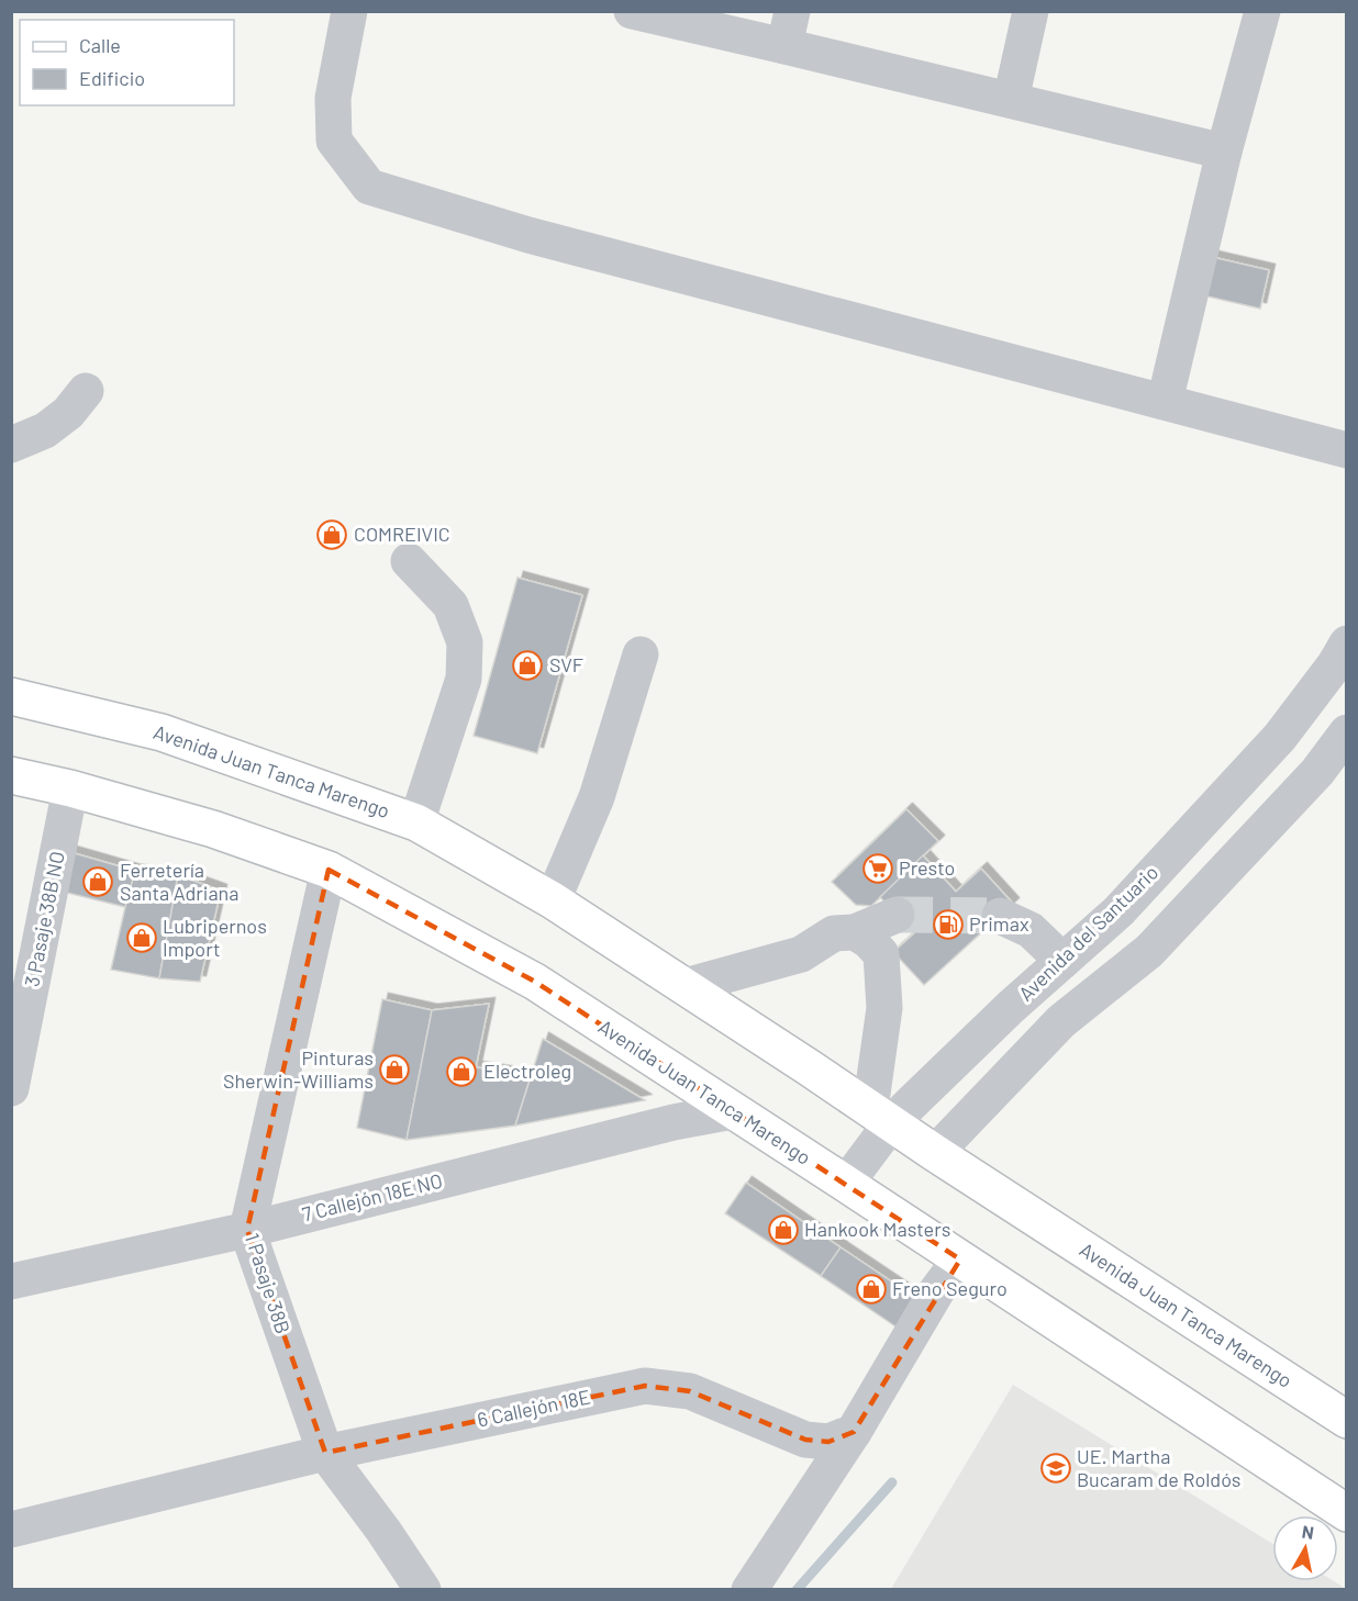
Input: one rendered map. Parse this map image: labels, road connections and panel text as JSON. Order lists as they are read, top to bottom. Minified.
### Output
{"streets":{"main road":["Avenida Juan Tanca Marengo"],"street":["3 Pasaje 38B NO","Avenida del Santuario","7 Callejón 18E NO","1 Pasaje 38B","6 Callejón 18E"]},"crossings":[["Avenida Juan Tanca Marengo","3 Pasaje 38B NO"],["Avenida Juan Tanca Marengo","Avenida del Santuario"],["Avenida Juan Tanca Marengo","7 Callejón 18E NO"],["Avenida Juan Tanca Marengo","1 Pasaje 38B"],["7 Callejón 18E NO","1 Pasaje 38B"],["1 Pasaje 38B","6 Callejón 18E"]],"places":{"shop":["COMREIVIC","SVF","Ferretería Santa Adriana","Lubripernos Import","Pinturas Sherwin-Williams","Electroleg","Hankook Masters","Freno Seguro"],"supermarket":["Presto"],"fuel station":["Primax"],"school or university":["UE. Martha Bucaram de Roldós"]},"legend":["Calle","Edificio"],"north":"top"}
